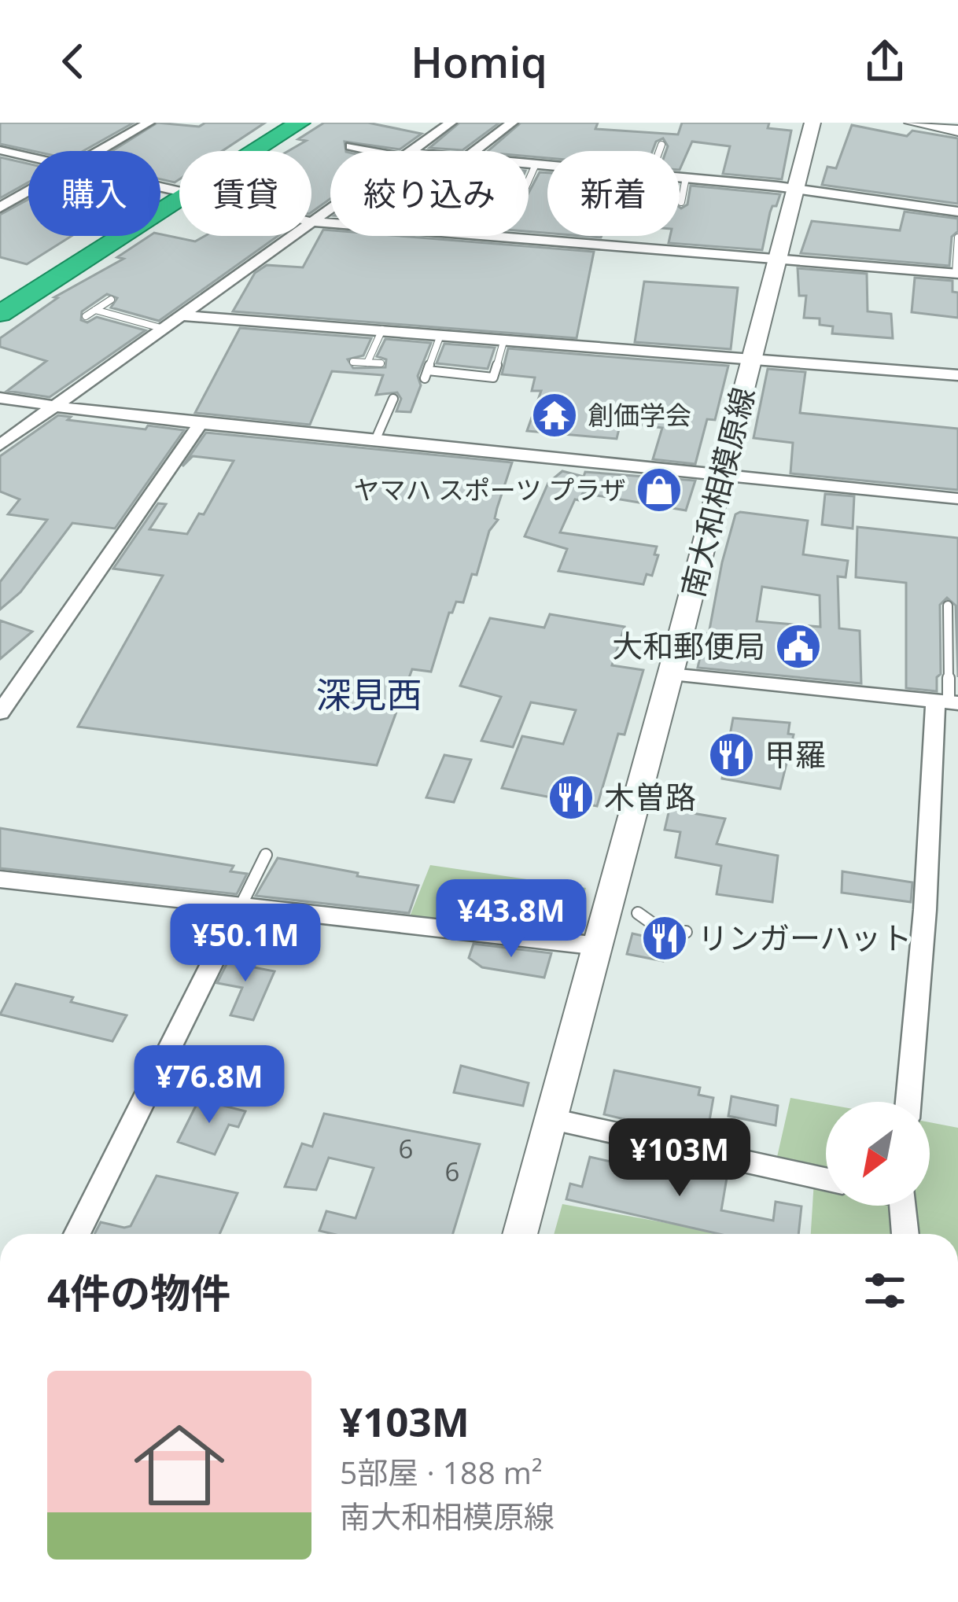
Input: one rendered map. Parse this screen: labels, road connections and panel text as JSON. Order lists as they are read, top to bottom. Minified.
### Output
{"streets":{"street":["南大和相模原線"]},"districts":["深見西"],"places":{"temple":["創価学会"],"shop":["ヤマハ スポーツ プラザ"],"public building":["大和郵便局"],"restaurant":["甲羅","木曽路","リンガーハット"]},"house_numbers":["6","6"],"north":"bottom left","page":{"header":"Homiq","chip":["購入","賃貸","絞り込み","新着"],"price":["¥43.8M","¥50.1M","¥76.8M","¥103M"],"heading":"4件の物件","list":[{"name":"¥103M","note":"5部屋 · 188 m² · 南大和相模原線"}]}}
